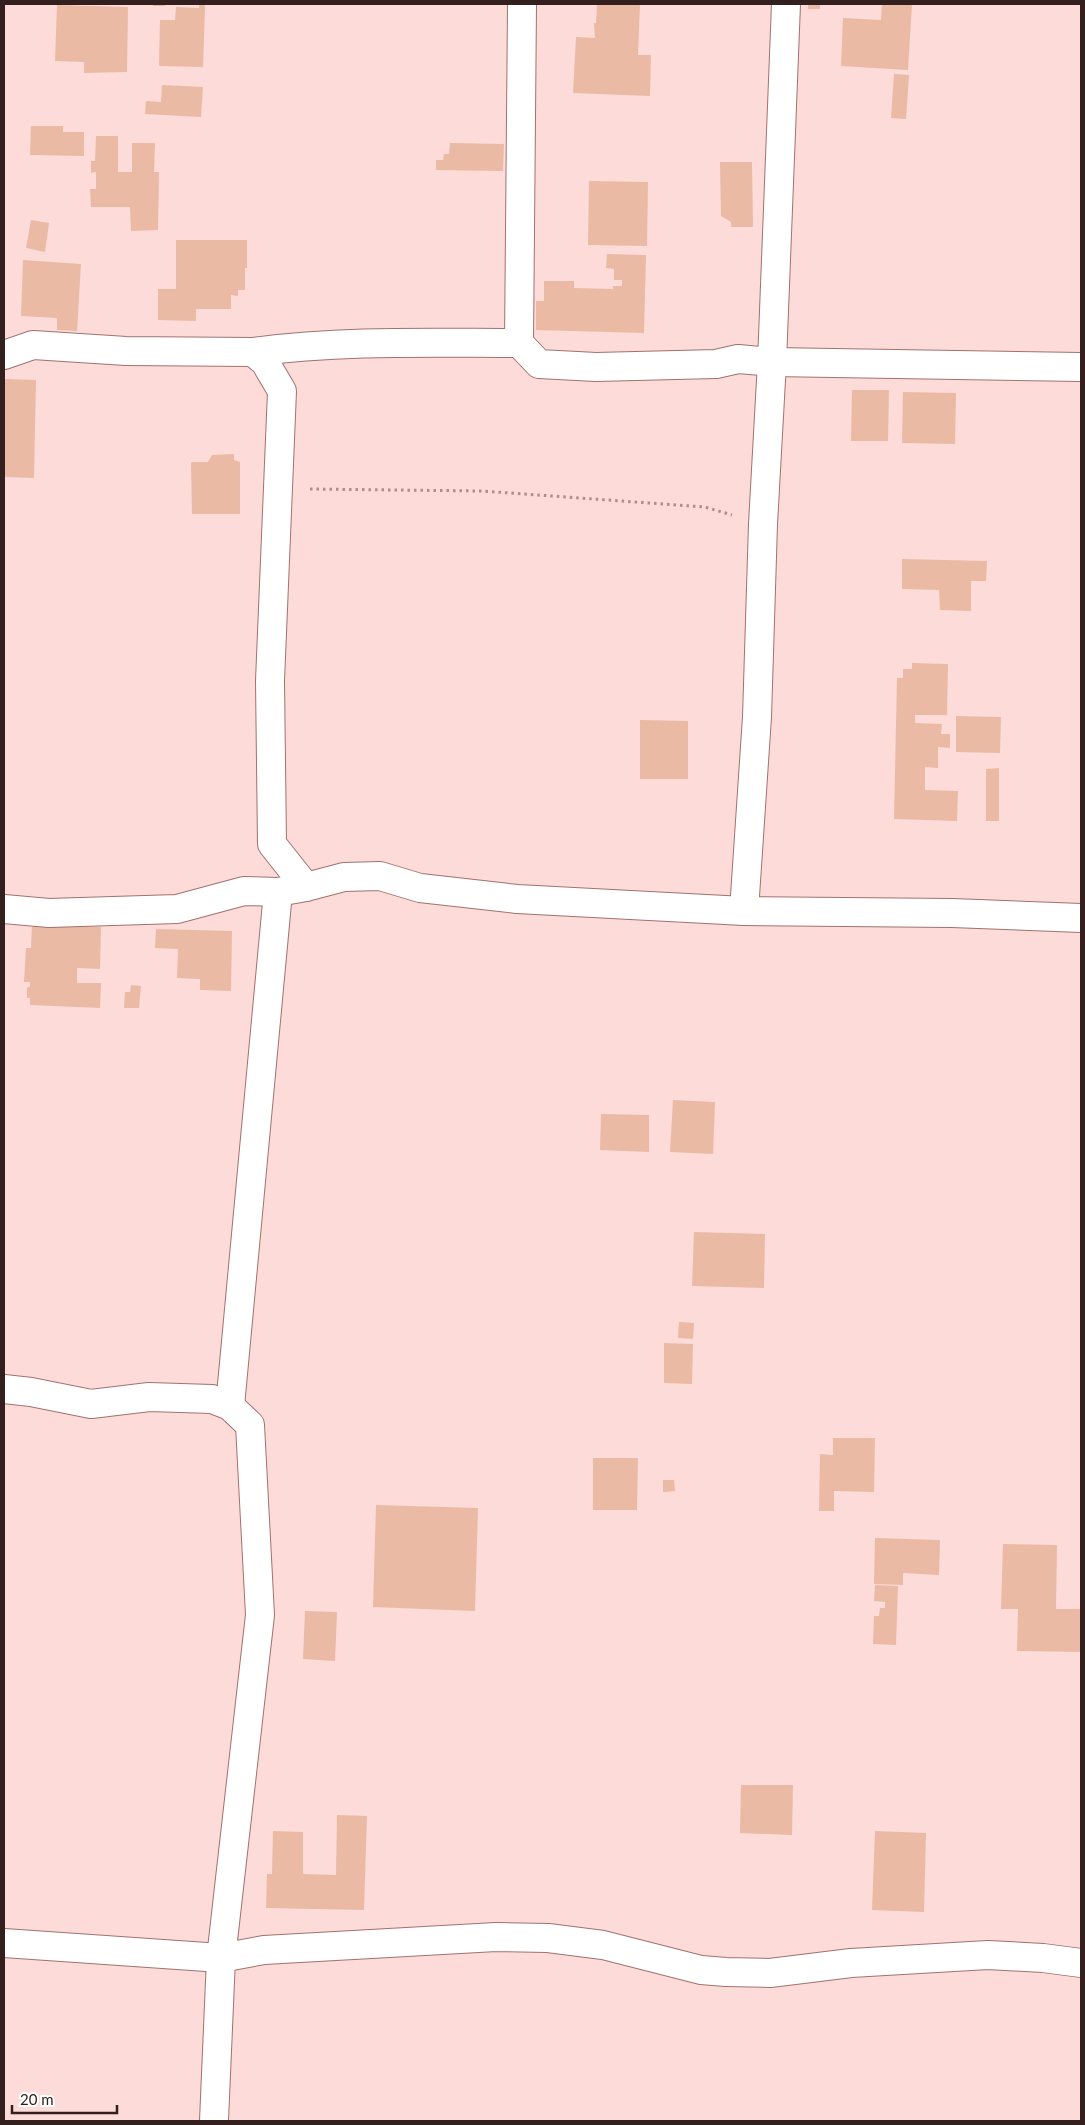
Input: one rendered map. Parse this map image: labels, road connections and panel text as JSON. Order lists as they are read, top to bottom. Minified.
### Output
{"scale_bar":"20 m"}
